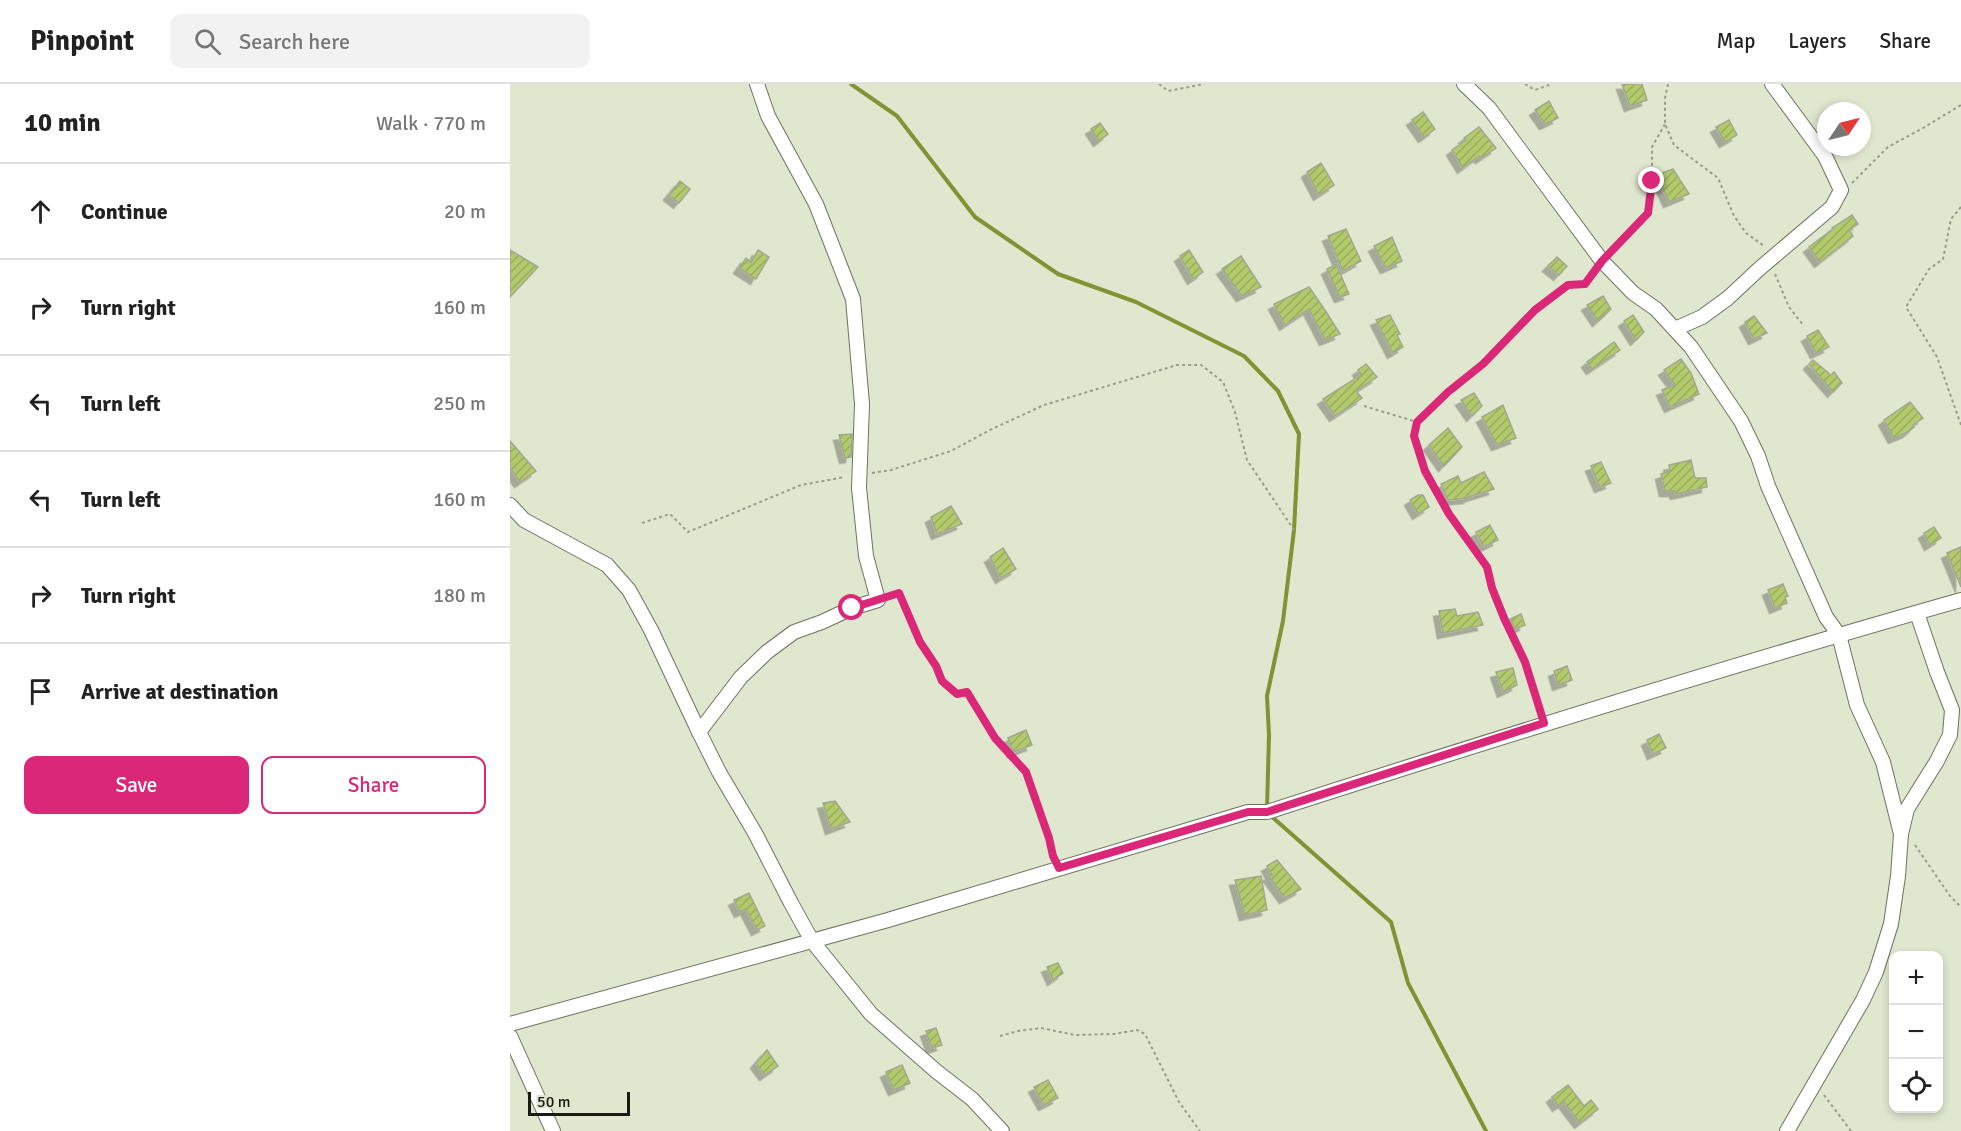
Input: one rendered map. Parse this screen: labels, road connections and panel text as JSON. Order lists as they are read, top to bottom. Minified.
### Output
{"scale_bar":"50 m","north":"top right","page":{"header":"Pinpoint","search":"Search here","nav":["Map","Layers","Share"],"heading":["10 min","Walk · 770 m"],"list":[["Continue","20 m"],["Turn right","160 m"],["Turn left","250 m"],["Turn left","160 m"],["Turn right","180 m"],"Arrive at destination"],"buttons":["Save","Share"],"map_buttons":["+","−"],"scale":"50 m"}}
